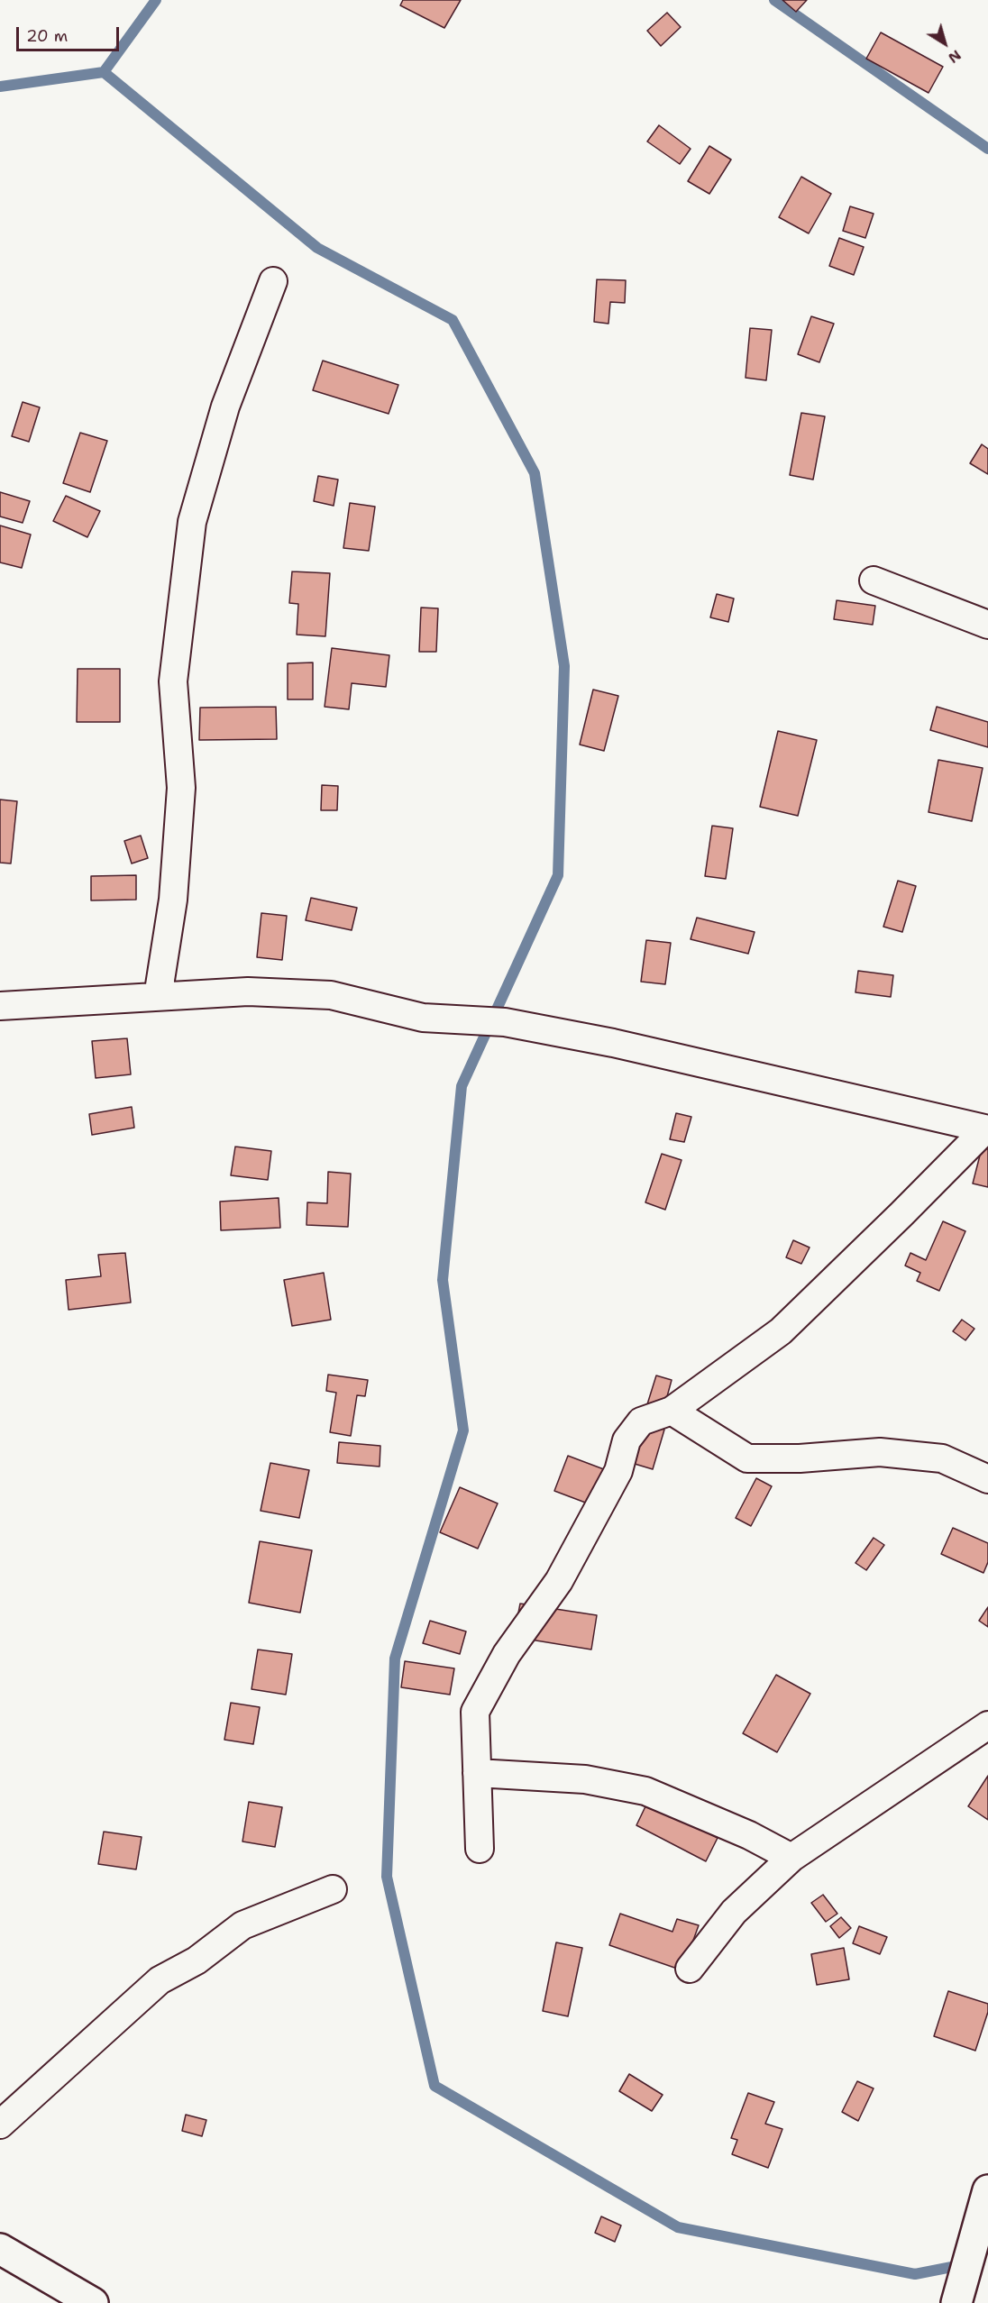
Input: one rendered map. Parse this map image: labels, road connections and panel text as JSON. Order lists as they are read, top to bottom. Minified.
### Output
{"scale_bar":"20 m","north":"bottom right"}
